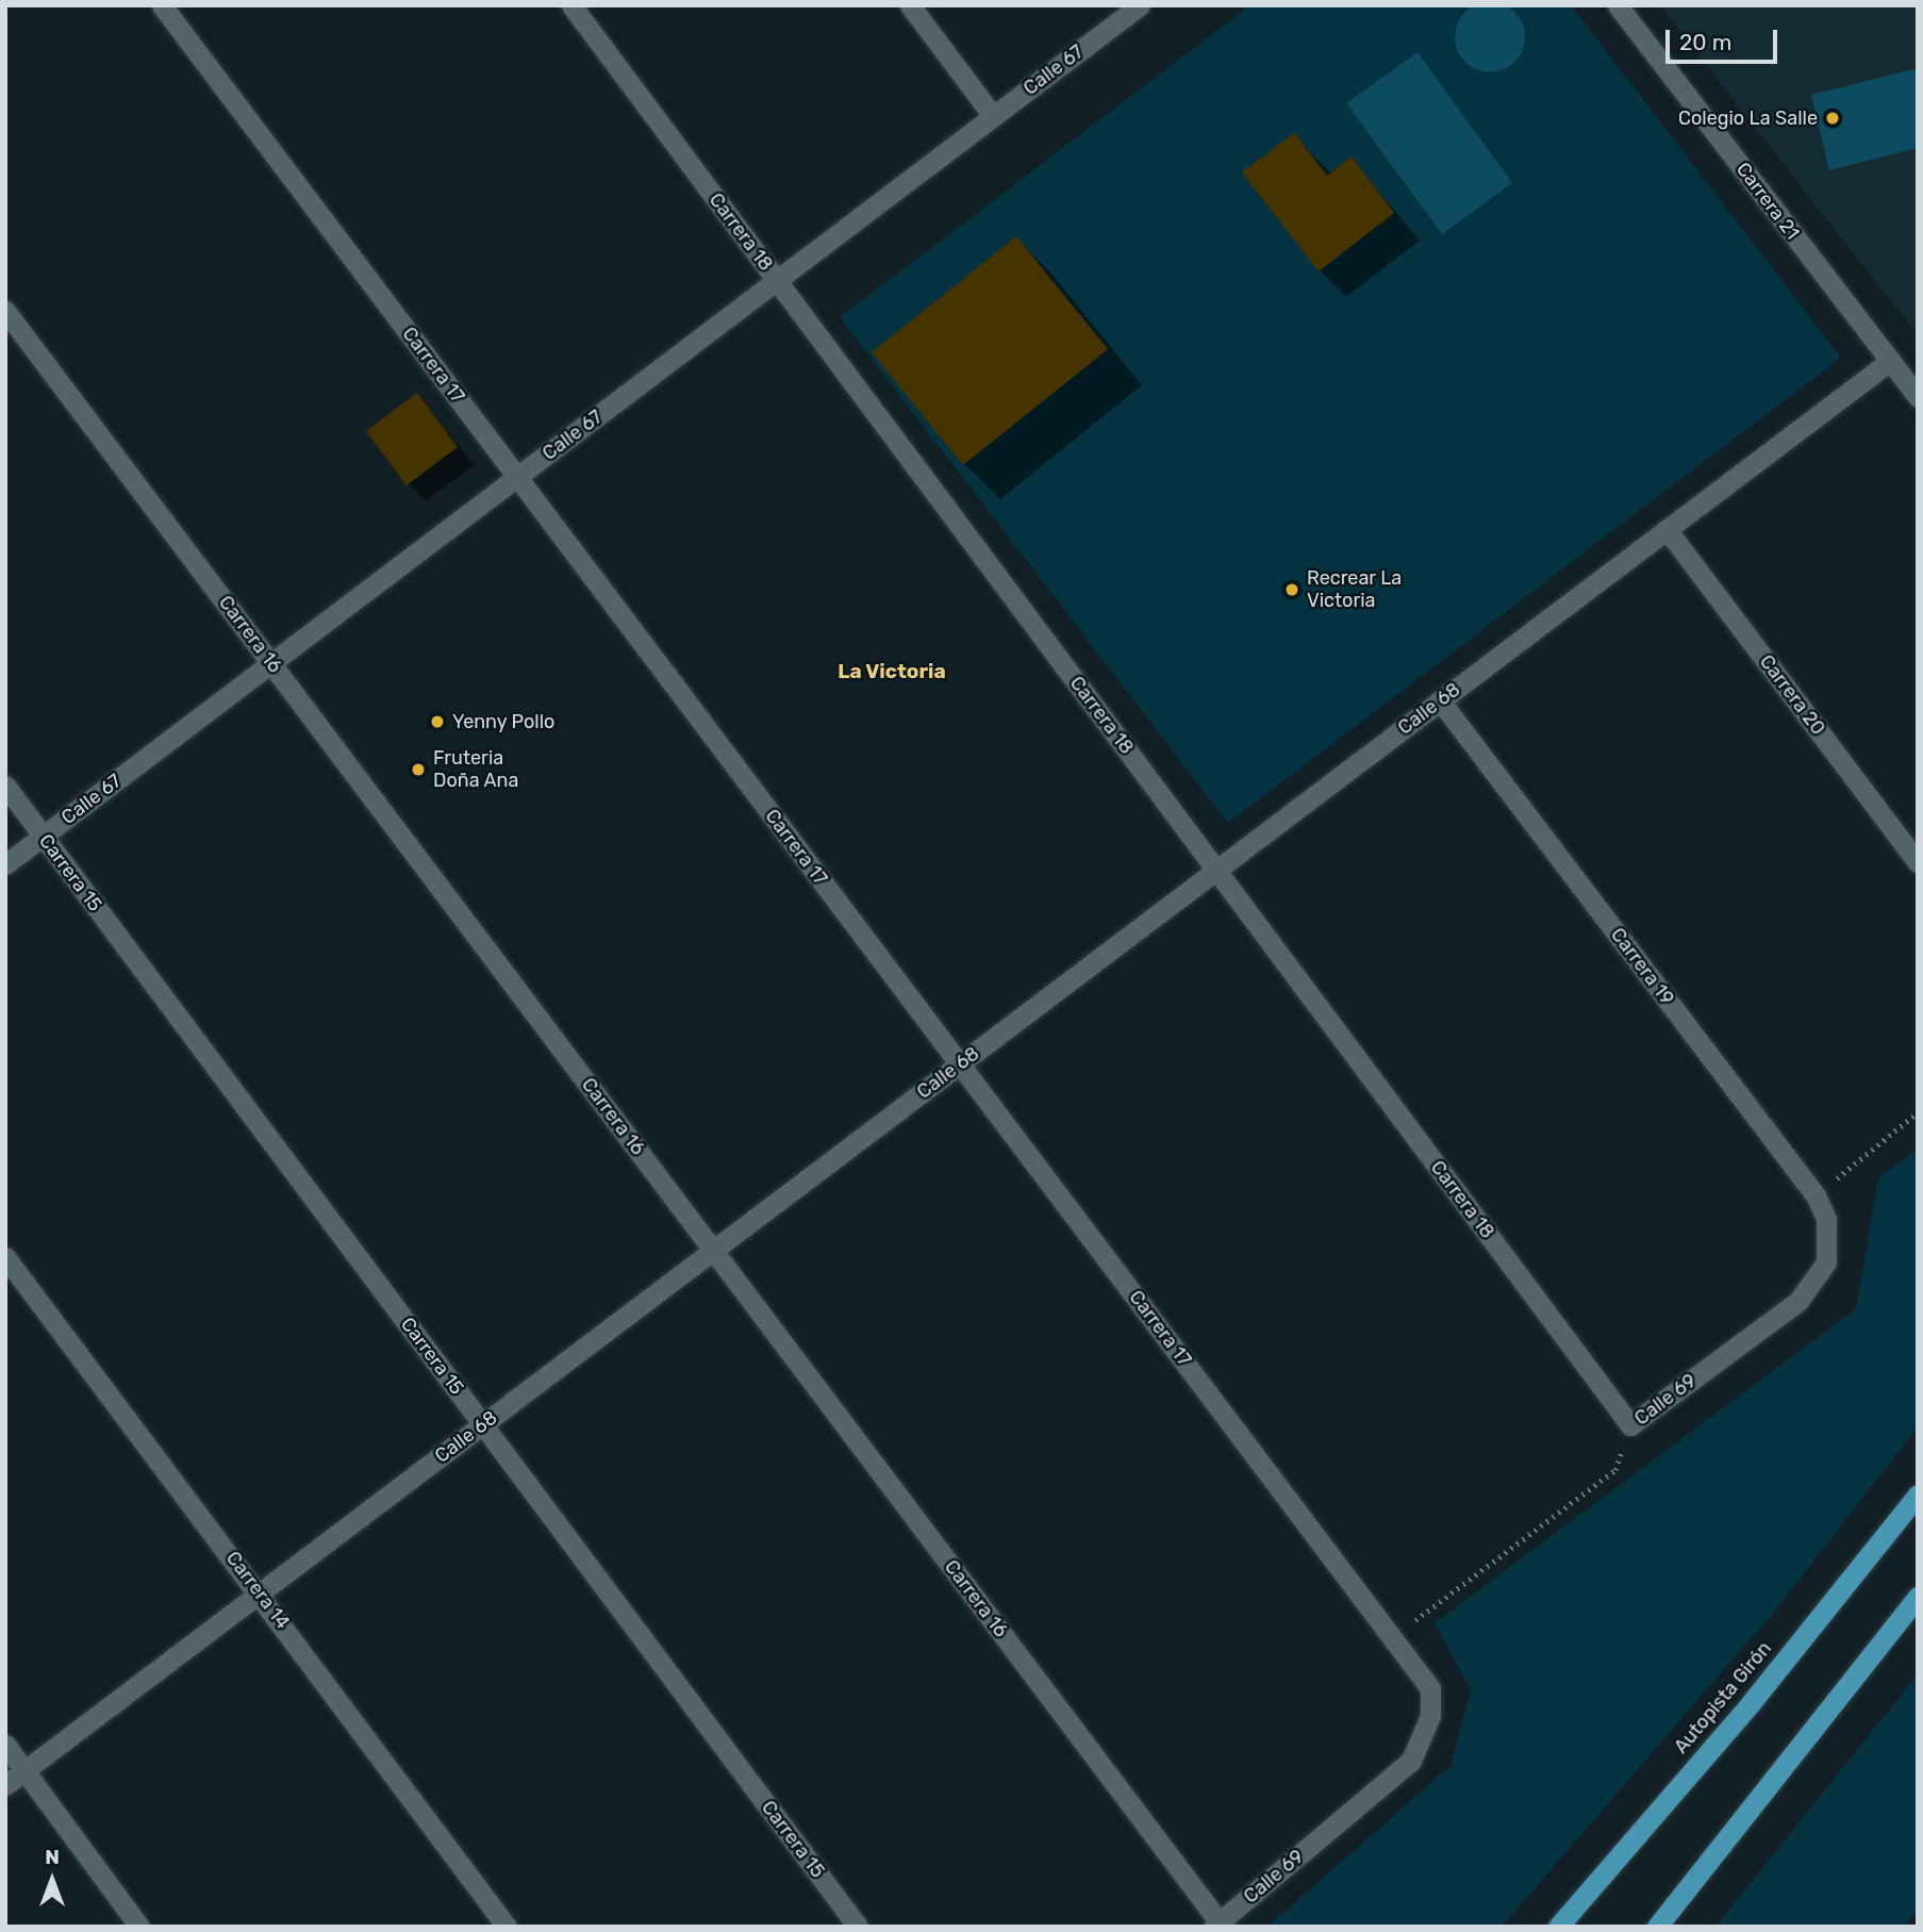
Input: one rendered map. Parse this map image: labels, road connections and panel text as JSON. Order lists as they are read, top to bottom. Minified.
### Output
{"streets":{"highway":["Autopista Girón"],"street":["Calle 67","Carrera 21","Carrera 18","Carrera 17","Carrera 16","Carrera 20","Calle 68","Carrera 15","Carrera 19","Calle 69","Carrera 14"]},"crossings":[["Calle 67","Carrera 18"],["Calle 67","Carrera 17"],["Calle 67","Carrera 16"],["Calle 67","Carrera 15"],["Carrera 21","Calle 68"],["Carrera 18","Calle 68"],["Carrera 18","Calle 69"],["Carrera 17","Calle 68"],["Carrera 17","Calle 69"],["Carrera 16","Calle 68"],["Carrera 16","Calle 69"],["Carrera 20","Calle 68"],["Calle 68","Carrera 15"],["Calle 68","Carrera 19"],["Calle 68","Carrera 14"],["Carrera 19","Calle 69"]],"districts":["La Victoria"],"places":["Colegio La Salle","Recrear La Victoria","Yenny Pollo","Fruteria Doña Ana"],"scale_bar":"20 m","north":"top"}
